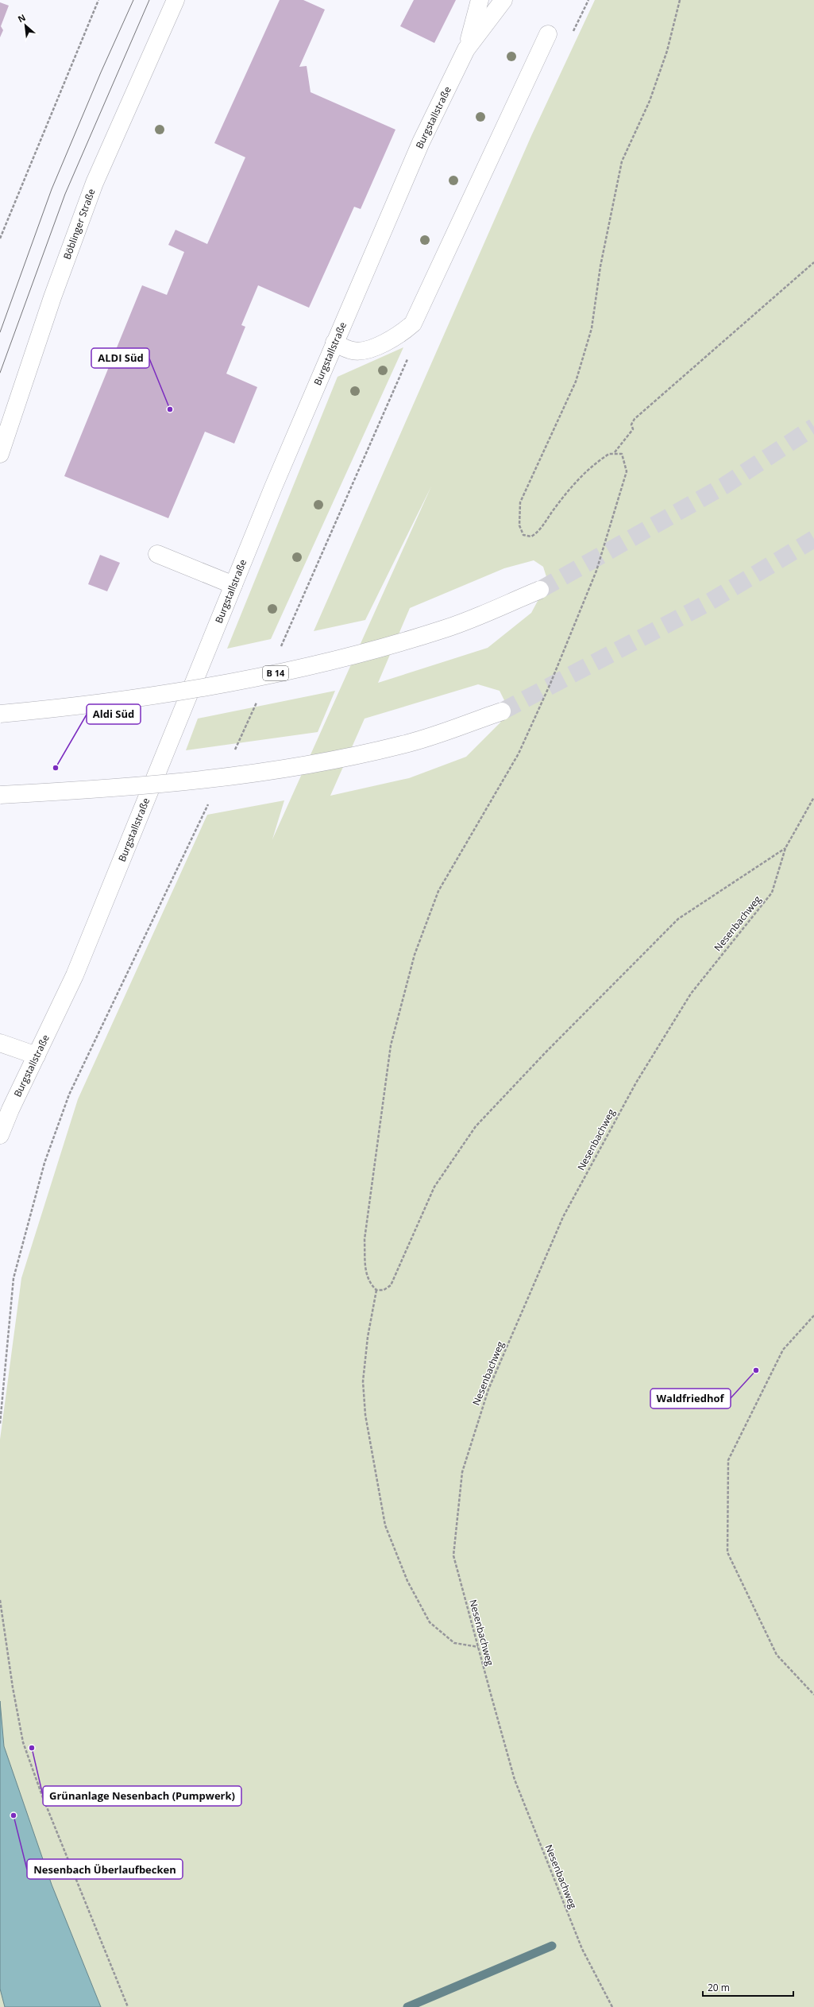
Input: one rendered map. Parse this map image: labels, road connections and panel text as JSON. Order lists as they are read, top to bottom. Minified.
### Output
{"streets":{"main road":["Burgstallstraße","Böblinger Straße","B 14"],"path":["Nesenbachweg"]},"places":["ALDI Süd","Aldi Süd","Waldfriedhof","Grünanlage Nesenbach (Pumpwerk)","Nesenbach Überlaufbecken"],"scale_bar":"20 m","north":"top left"}
